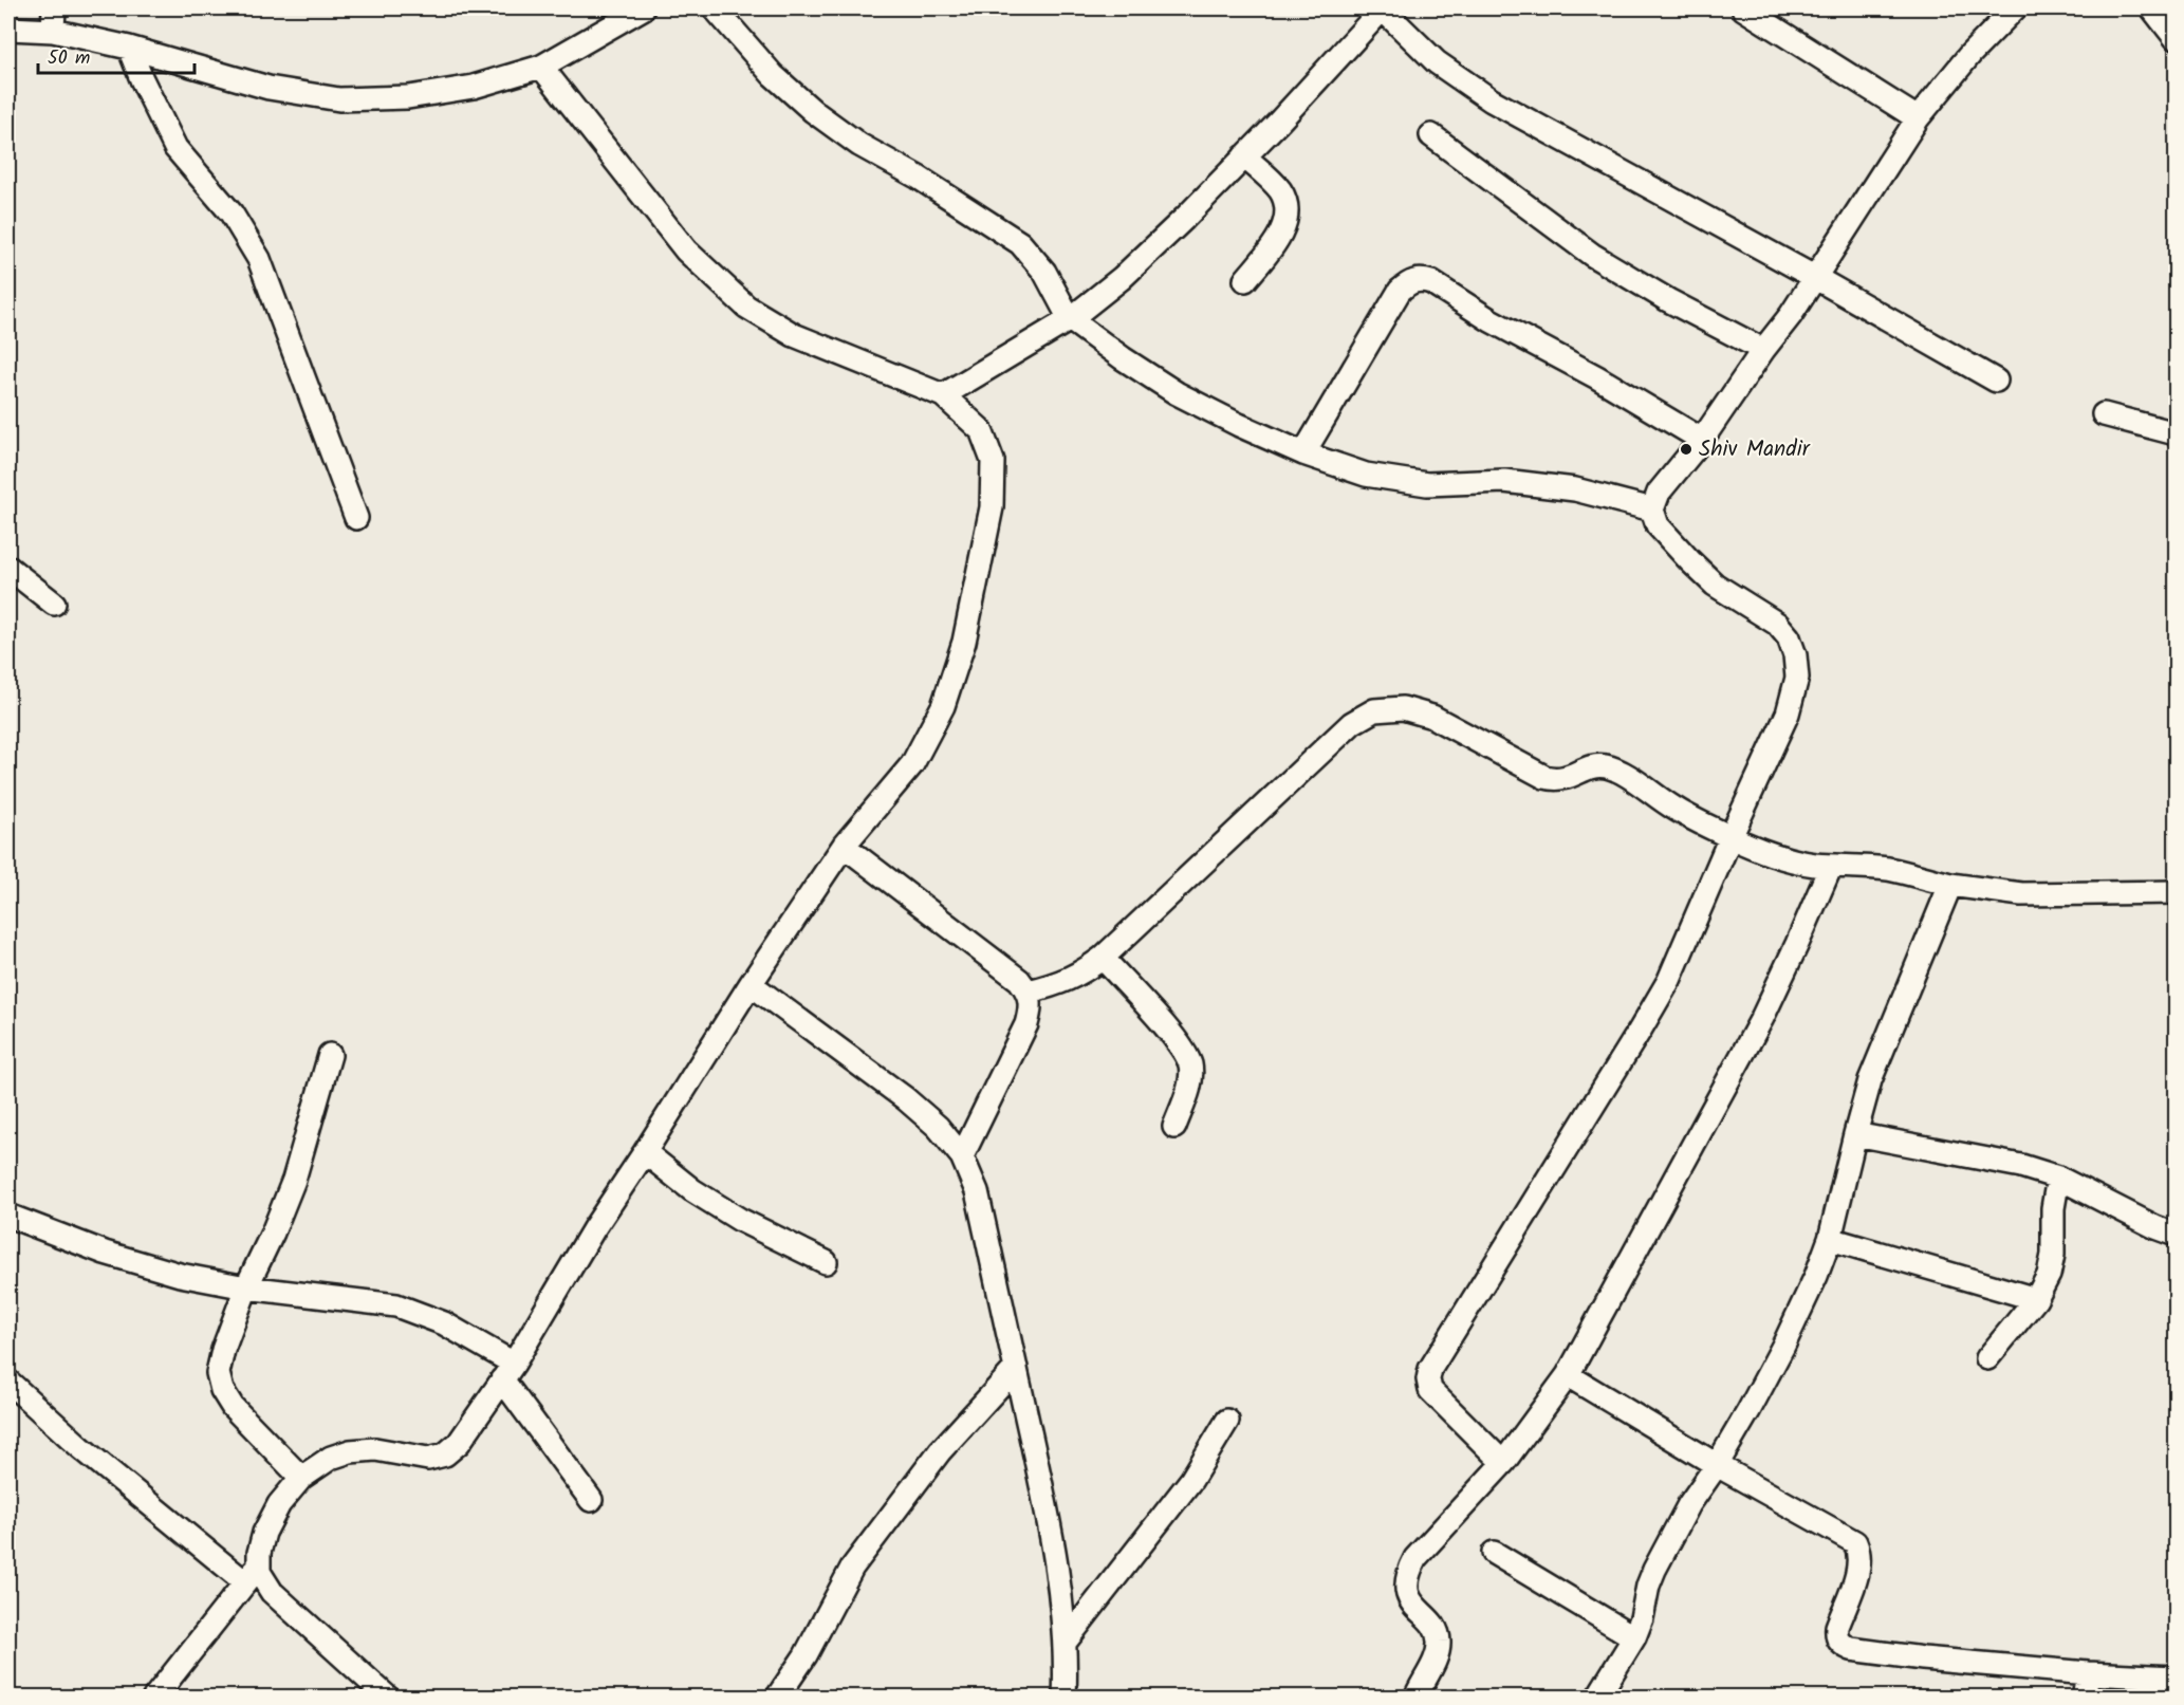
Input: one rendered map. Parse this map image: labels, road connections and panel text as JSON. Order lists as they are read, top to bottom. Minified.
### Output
{"places":["Shiv Mandir"],"scale_bar":"50 m"}
